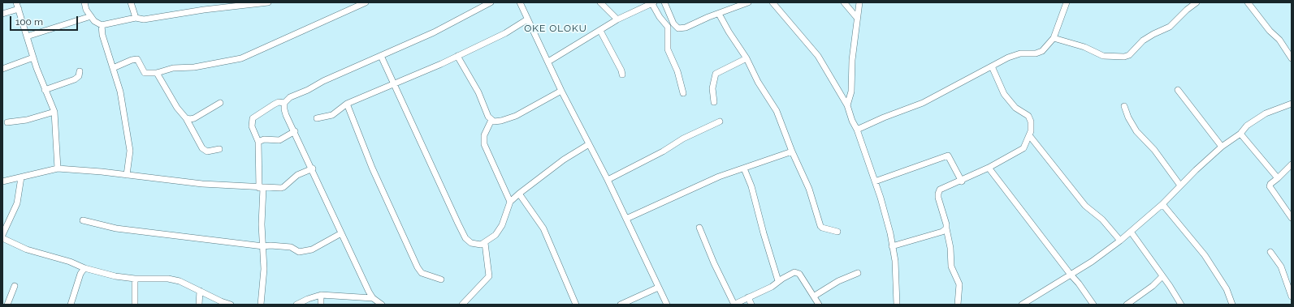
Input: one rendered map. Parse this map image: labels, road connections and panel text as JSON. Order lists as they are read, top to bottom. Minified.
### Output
{"districts":["OKE OLOKU"],"scale_bar":"100 m"}
